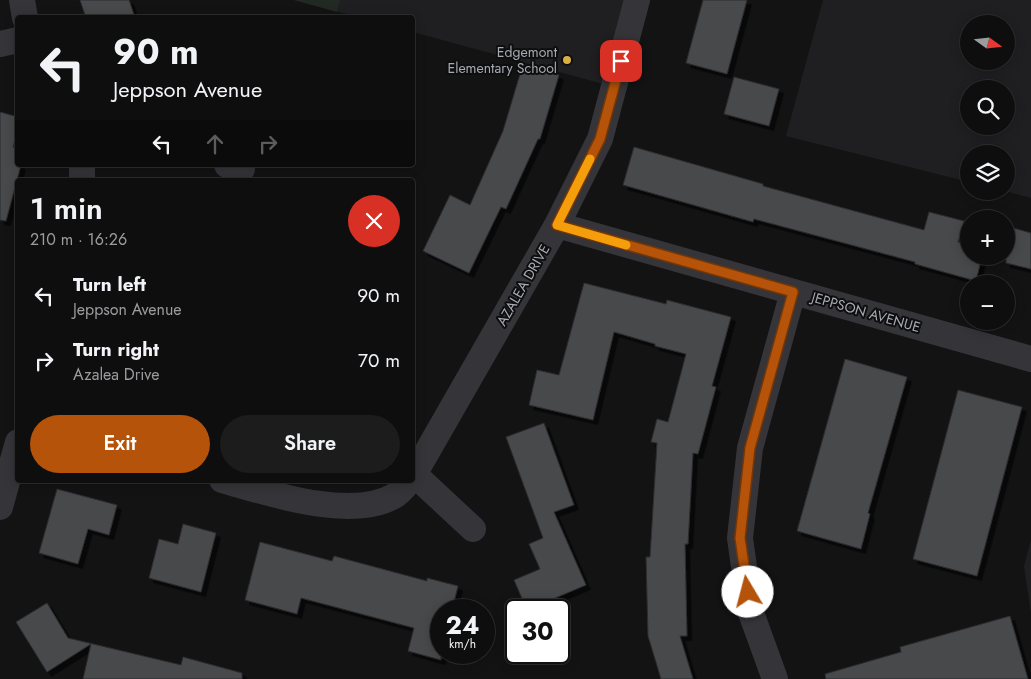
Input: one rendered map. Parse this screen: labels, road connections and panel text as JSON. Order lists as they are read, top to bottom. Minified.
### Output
{"streets":{"street":["AZALEA DRIVE","JEPPSON AVENUE"]},"crossings":[["AZALEA DRIVE","JEPPSON AVENUE"]],"places":["Edgemont Elementary School"],"north":"right","page":{"map_buttons":["+","−"],"turn":["90 m","Jeppson Avenue"],"heading":["1 min","210 m · 16:26"],"list":[{"name":"Turn left","note":"Jeppson Avenue","value":"90 m"},{"name":"Turn right","note":"Azalea Drive","value":"70 m"}],"buttons":["Exit","Share"],"speed":"24 km/h","limit":"30"}}
